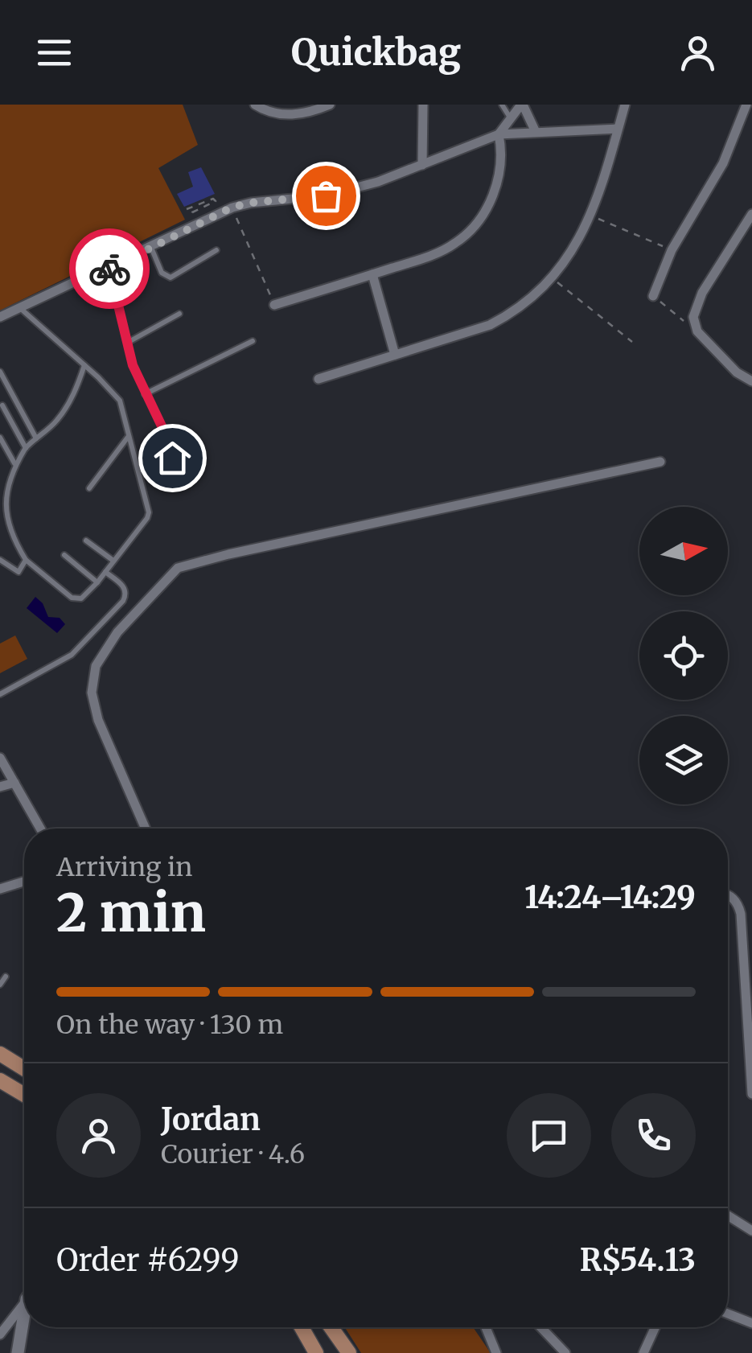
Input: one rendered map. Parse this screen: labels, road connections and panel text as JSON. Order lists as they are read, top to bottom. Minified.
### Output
{"north":"right","page":{"header":"Quickbag","heading":["2 min","Arriving in","14:24–14:29"],"panel":["Jordan","Courier · 4.6","Order #6299","R$54.13"],"bar":"On the way · 130 m"}}
